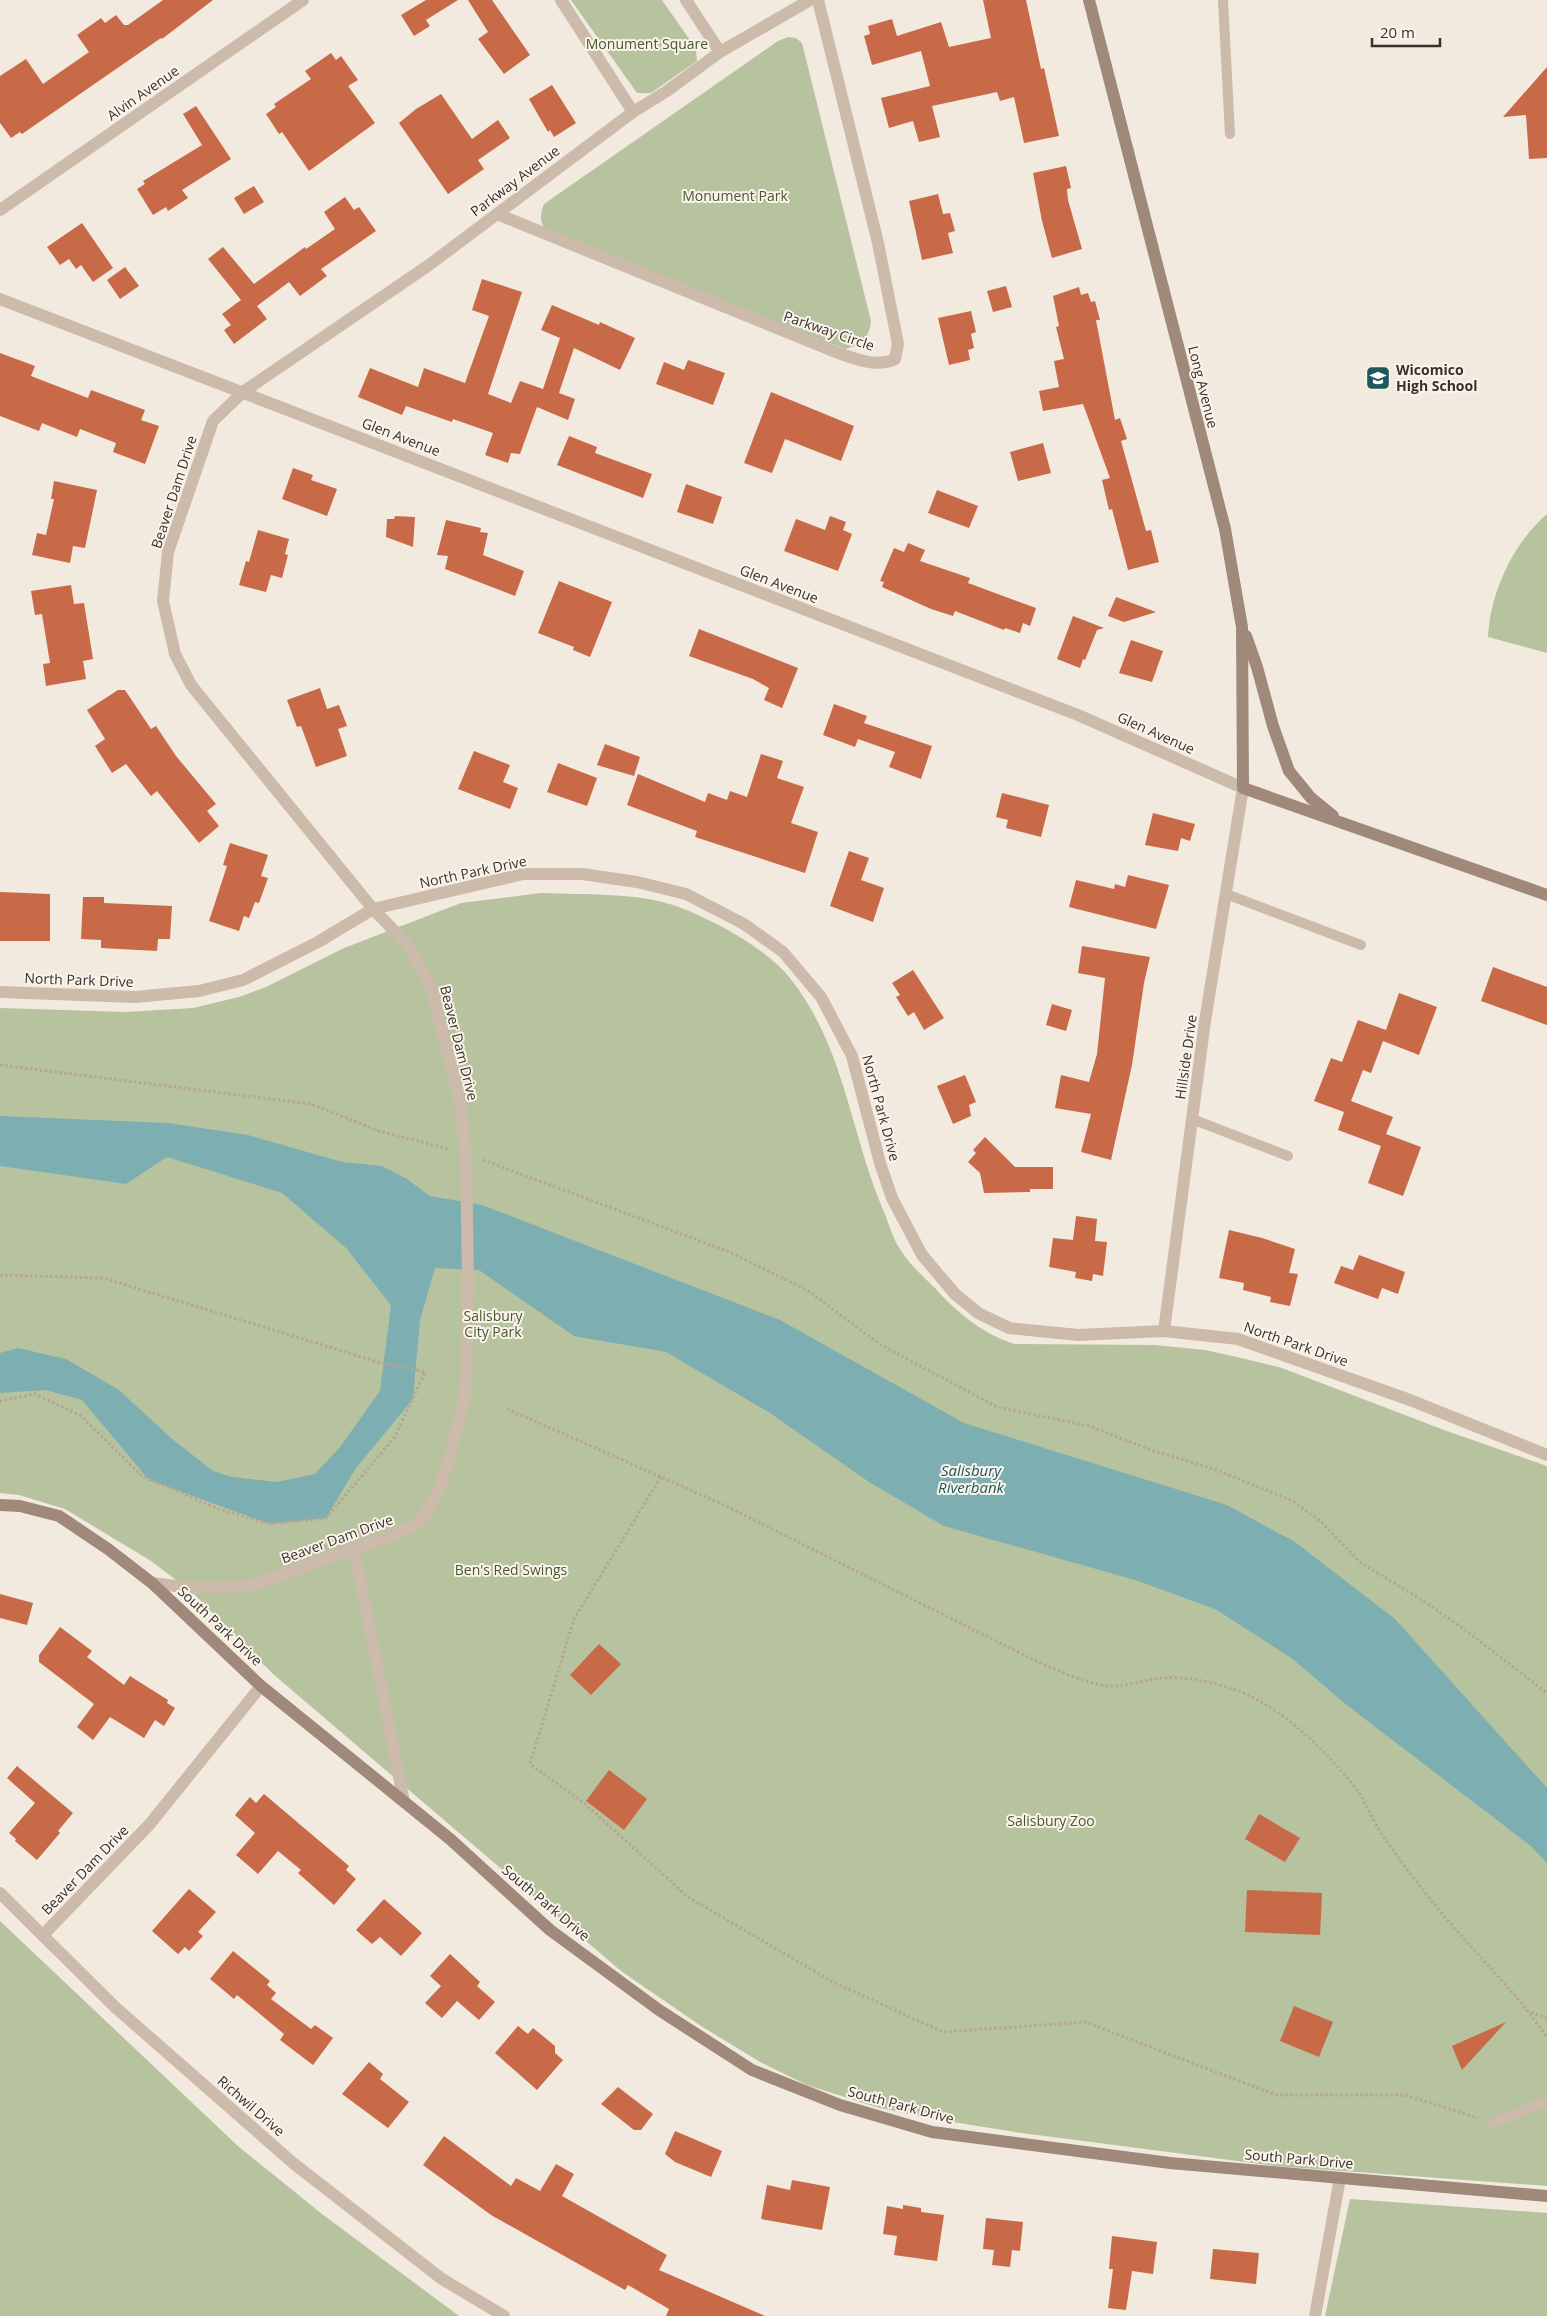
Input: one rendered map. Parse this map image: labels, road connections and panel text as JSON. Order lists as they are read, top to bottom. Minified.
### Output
{"streets":{"street":["Alvin Avenue","Parkway Avenue","Parkway Circle","Long Avenue","Glen Avenue","Beaver Dam Drive","North Park Drive","Hillside Drive","South Park Drive","Richwil Drive"]},"crossings":[["Parkway Avenue","Parkway Circle"],["Parkway Avenue","Glen Avenue"],["Parkway Avenue","Beaver Dam Drive"],["Long Avenue","Glen Avenue"],["Long Avenue","Hillside Drive"],["Glen Avenue","Beaver Dam Drive"],["Glen Avenue","Hillside Drive"],["Beaver Dam Drive","North Park Drive"],["Beaver Dam Drive","South Park Drive"],["Beaver Dam Drive","Richwil Drive"],["North Park Drive","Hillside Drive"]],"water":["Salisbury Riverbank"],"parks":["Monument Square","Monument Park","Salisbury City Park","Ben's Red Swings","Salisbury Zoo"],"places":{"school or university":["Wicomico High School"]},"scale_bar":"20 m"}
